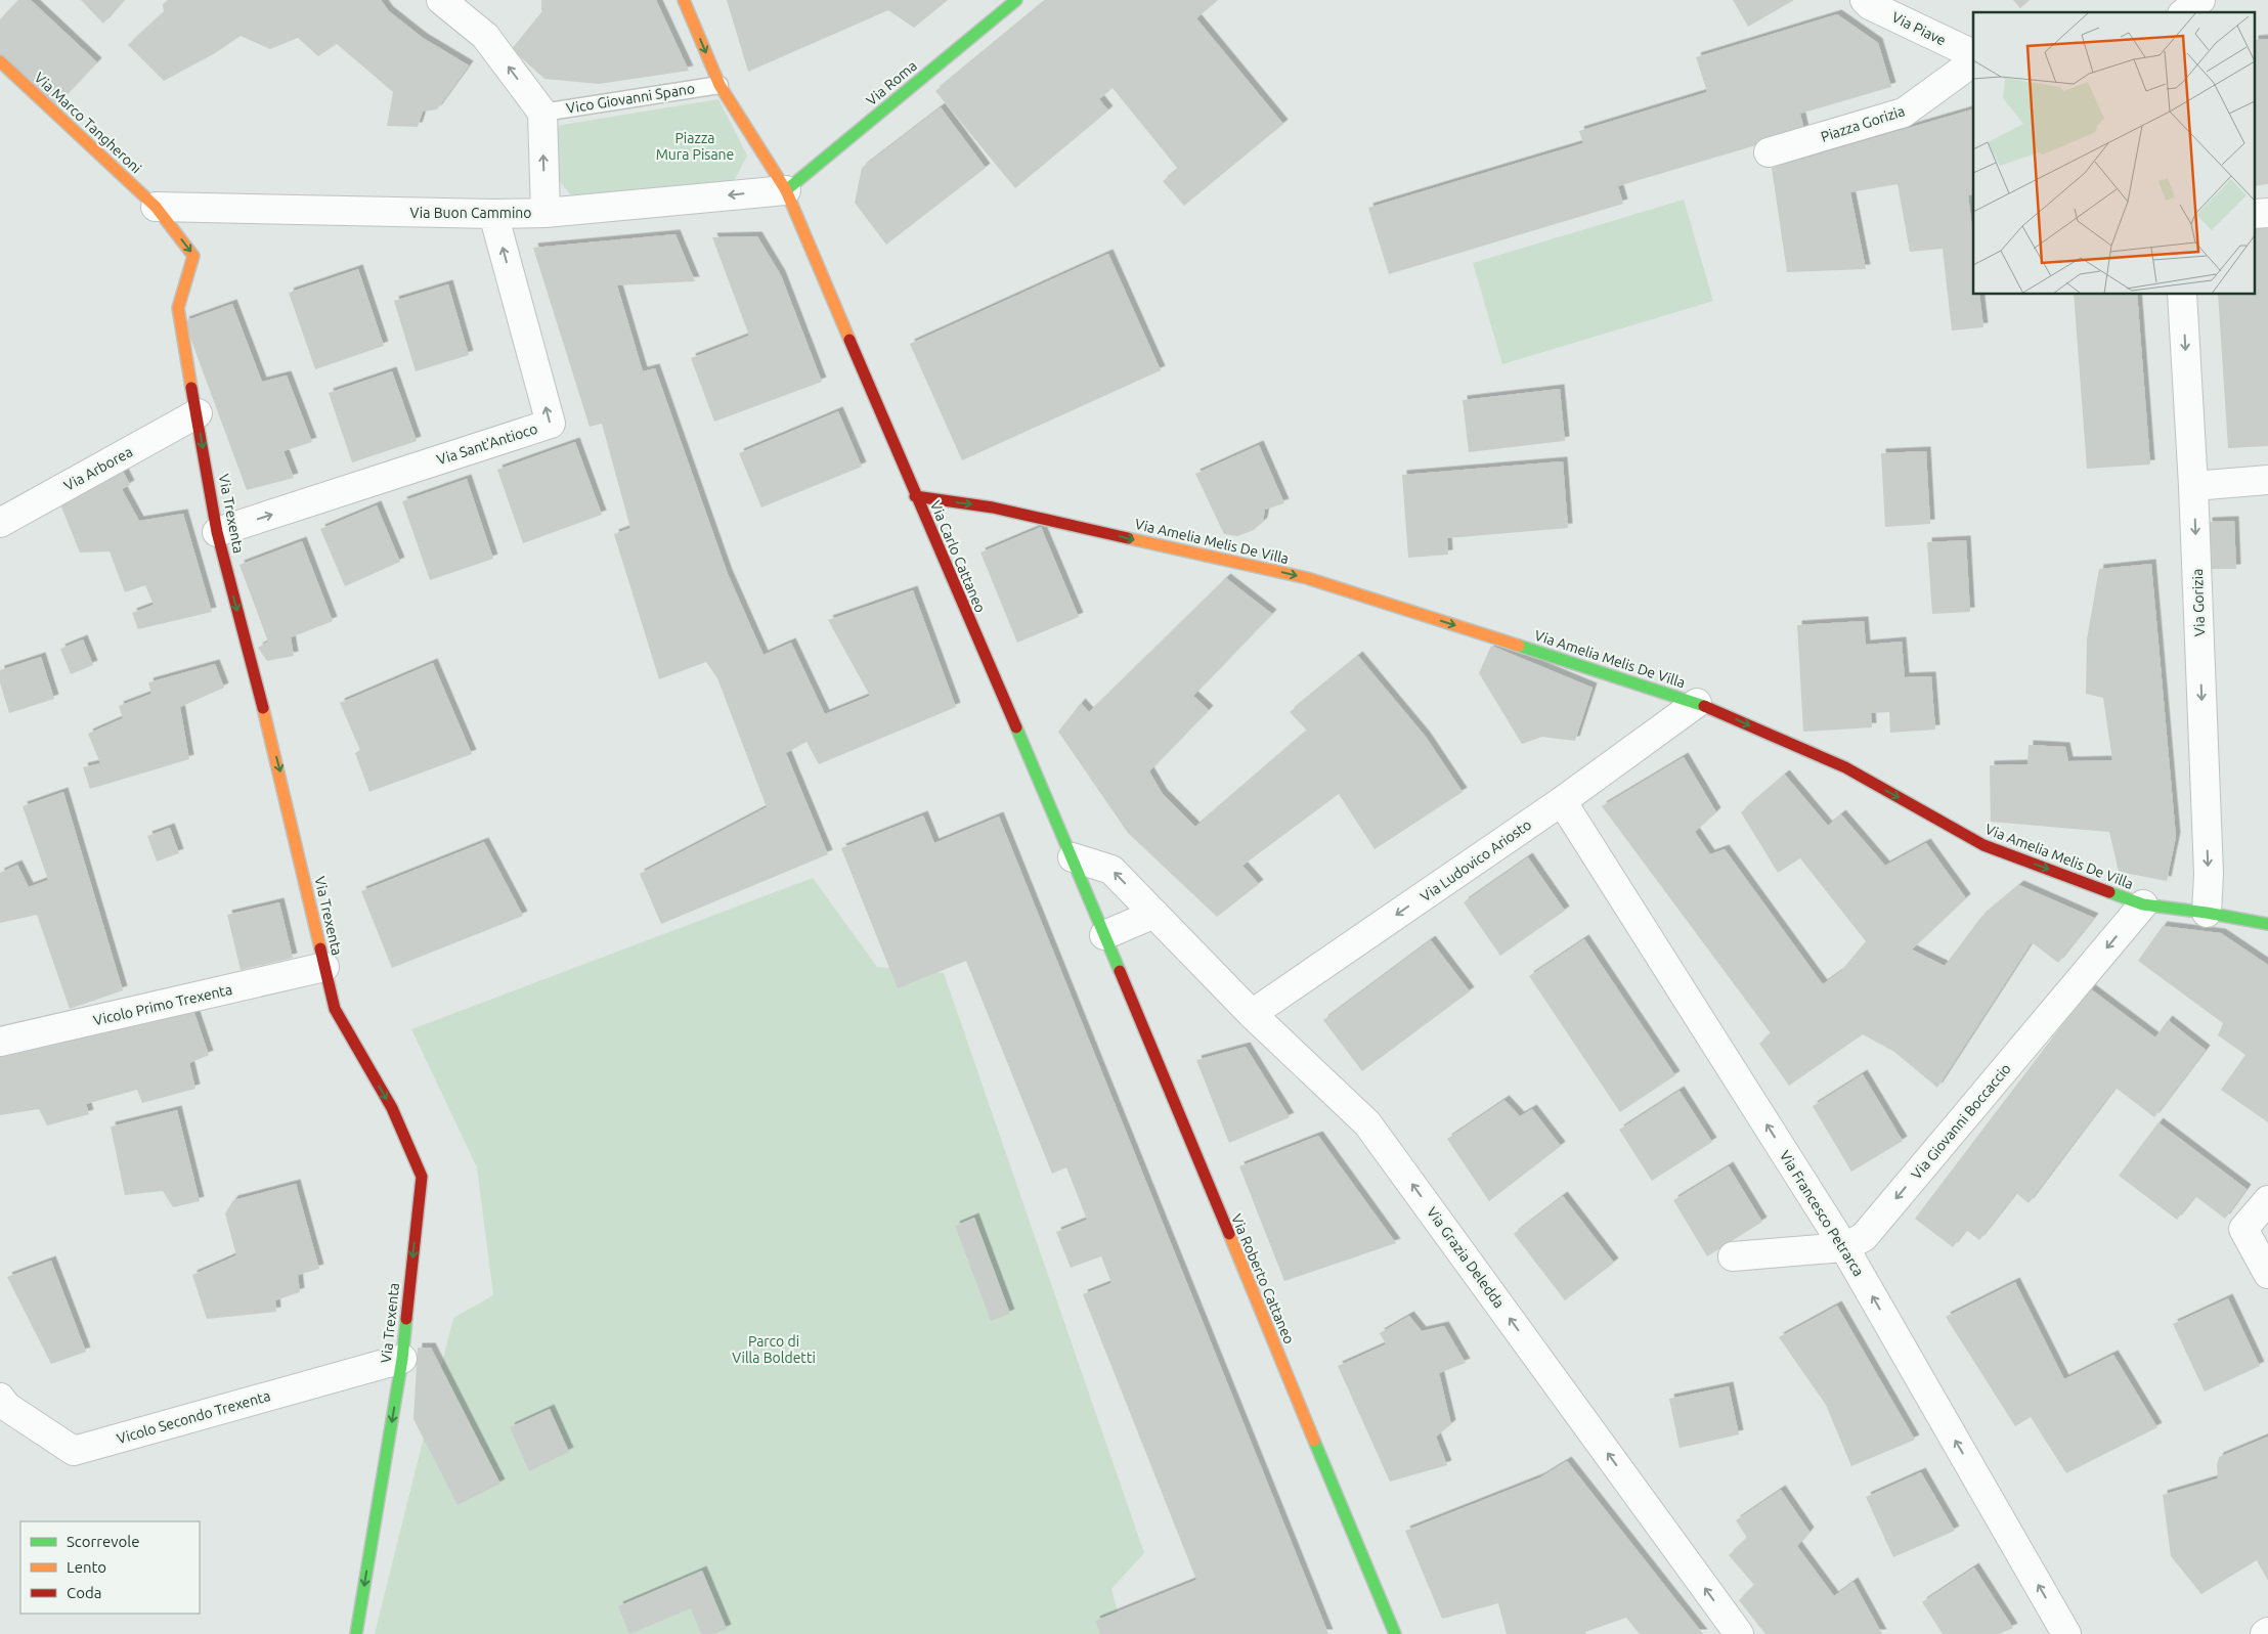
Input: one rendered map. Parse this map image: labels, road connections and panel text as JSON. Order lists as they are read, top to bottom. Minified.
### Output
{"streets":{"street":["Via Piave","Via Roma","Via Marco Tangheroni","Piazza Gorizia","Via Buon Cammino","Via Sant'Antioco","Via Arborea","Via Trexenta","Via Amelia Melis De Villa","Via Carlo Cattaneo","Via Gorizia","Via Ludovico Ariosto","Vicolo Primo Trexenta","Via Giovanni Boccaccio","Via Francesco Petrarca","Via Grazia Deledda","Via Roberto Cattaneo","Vicolo Secondo Trexenta"],"lane":["Vico Giovanni Spano"]},"crossings":[["Via Roma","Via Buon Cammino"],["Via Roma","Via Carlo Cattaneo"],["Vico Giovanni Spano","Via Carlo Cattaneo"],["Via Marco Tangheroni","Via Buon Cammino"],["Via Marco Tangheroni","Via Trexenta"],["Via Buon Cammino","Via Sant'Antioco"],["Via Buon Cammino","Via Trexenta"],["Via Buon Cammino","Via Carlo Cattaneo"],["Via Sant'Antioco","Via Trexenta"],["Via Arborea","Via Trexenta"],["Via Trexenta","Vicolo Primo Trexenta"],["Via Trexenta","Vicolo Secondo Trexenta"],["Via Amelia Melis De Villa","Via Carlo Cattaneo"],["Via Amelia Melis De Villa","Via Gorizia"],["Via Amelia Melis De Villa","Via Ludovico Ariosto"],["Via Amelia Melis De Villa","Via Giovanni Boccaccio"],["Via Carlo Cattaneo","Via Grazia Deledda"],["Via Carlo Cattaneo","Via Roberto Cattaneo"],["Via Ludovico Ariosto","Via Francesco Petrarca"],["Via Ludovico Ariosto","Via Grazia Deledda"],["Via Giovanni Boccaccio","Via Francesco Petrarca"]],"one_way":["Via Buon Cammino","Via Trexenta","Via Amelia Melis De Villa","Via Gorizia","Via Ludovico Ariosto","Via Giovanni Boccaccio","Via Francesco Petrarca","Via Grazia Deledda"],"parks":["Piazza Mura Pisane","Parco di Villa Boldetti"],"legend":["Scorrevole","Lento","Coda"]}
